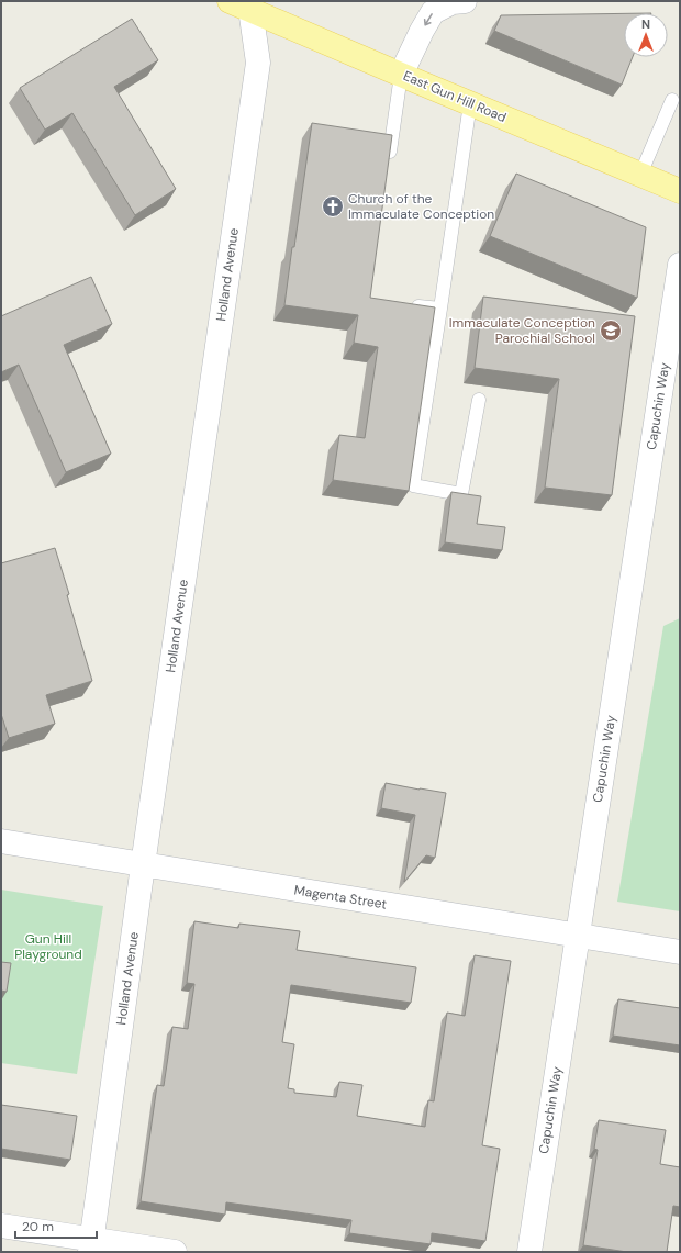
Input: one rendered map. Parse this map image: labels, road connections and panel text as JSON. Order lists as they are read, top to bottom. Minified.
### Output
{"streets":{"main road":["East Gun Hill Road"],"street":["Holland Avenue","Capuchin Way","Magenta Street"]},"crossings":[["East Gun Hill Road","Holland Avenue"],["Holland Avenue","Magenta Street"],["Capuchin Way","Magenta Street"]],"parks":["Gun Hill Playground"],"places":{"church":["Church of the Immaculate Conception"],"school or university":["Immaculate Conception Parochial School"]},"scale_bar":"20 m","north":"top"}
